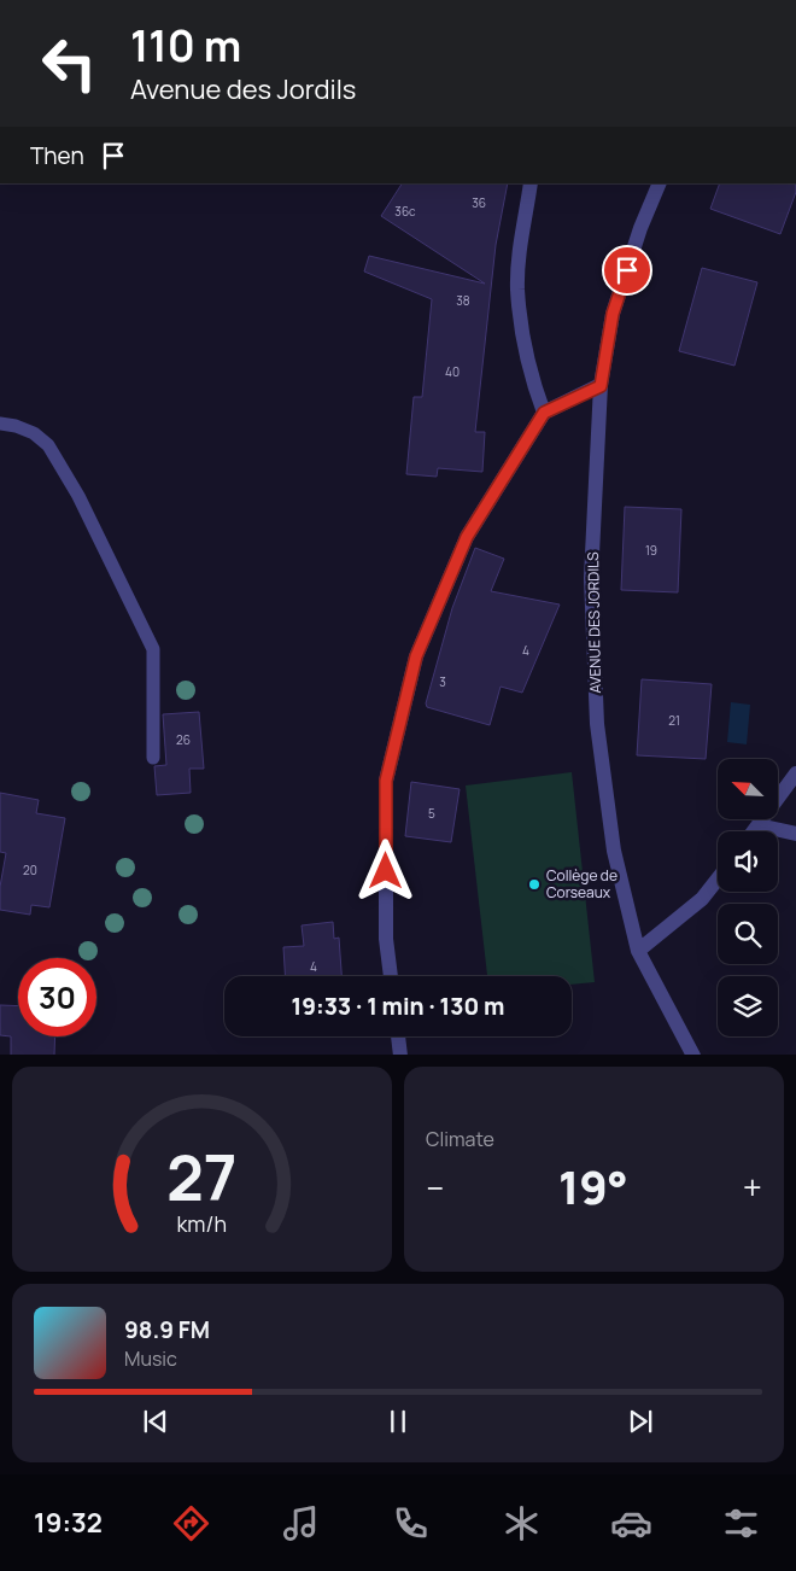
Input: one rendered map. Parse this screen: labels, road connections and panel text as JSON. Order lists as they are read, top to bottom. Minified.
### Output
{"streets":{"street":["AVENUE DES JORDILS"]},"places":["Collège de Corseaux"],"house_numbers":["36","36c","38","40","19","4","3","21","26","5","20","4"],"north":"top left","page":{"turn":["110 m","Avenue des Jordils"],"then":"Then","limit":"30","trip":"19:33 · 1 min · 130 m","tile":"Climate","heat":["−","19°","+"],"song":["98.9 FM","Music"],"tabs":"19:32","gauge":["27","km/h"]}}
